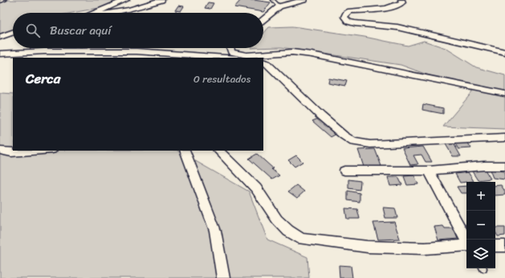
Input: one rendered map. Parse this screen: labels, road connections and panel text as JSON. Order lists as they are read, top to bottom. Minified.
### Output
{"page":{"search":"Buscar aquí","heading":["Cerca","0 resultados"],"map_buttons":["+","−"]}}
